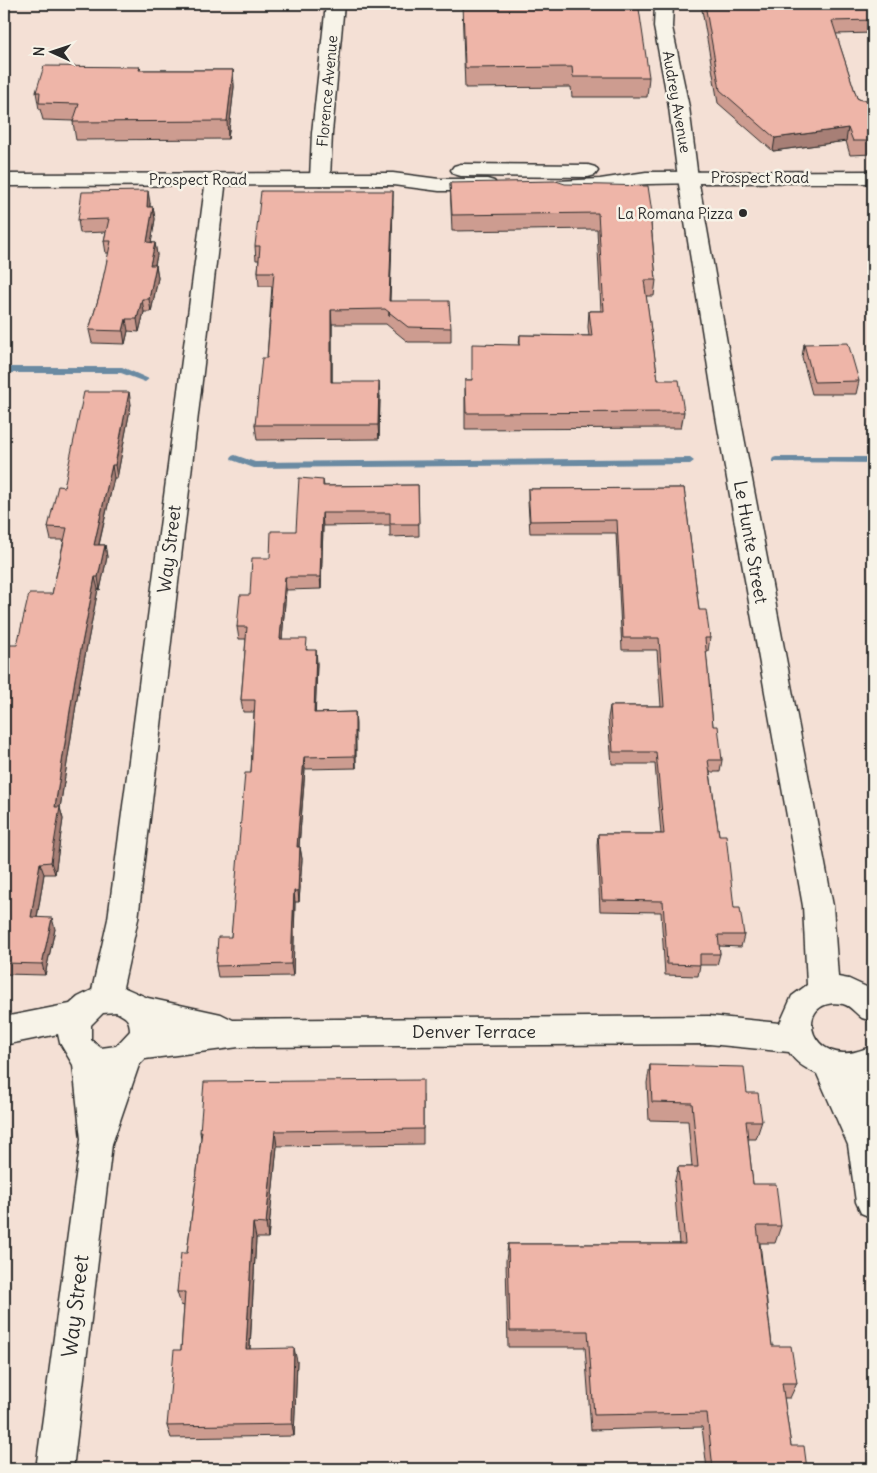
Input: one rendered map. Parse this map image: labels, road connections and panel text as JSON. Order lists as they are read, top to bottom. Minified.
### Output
{"streets":{"street":["Florence Avenue","Audrey Avenue","Prospect Road","Le Hunte Street","Way Street","Denver Terrace"]},"crossings":[["Florence Avenue","Prospect Road"],["Audrey Avenue","Prospect Road"],["Audrey Avenue","Le Hunte Street"],["Prospect Road","Le Hunte Street"],["Prospect Road","Way Street"],["Way Street","Denver Terrace"]],"places":["La Romana Pizza"],"north":"left"}
